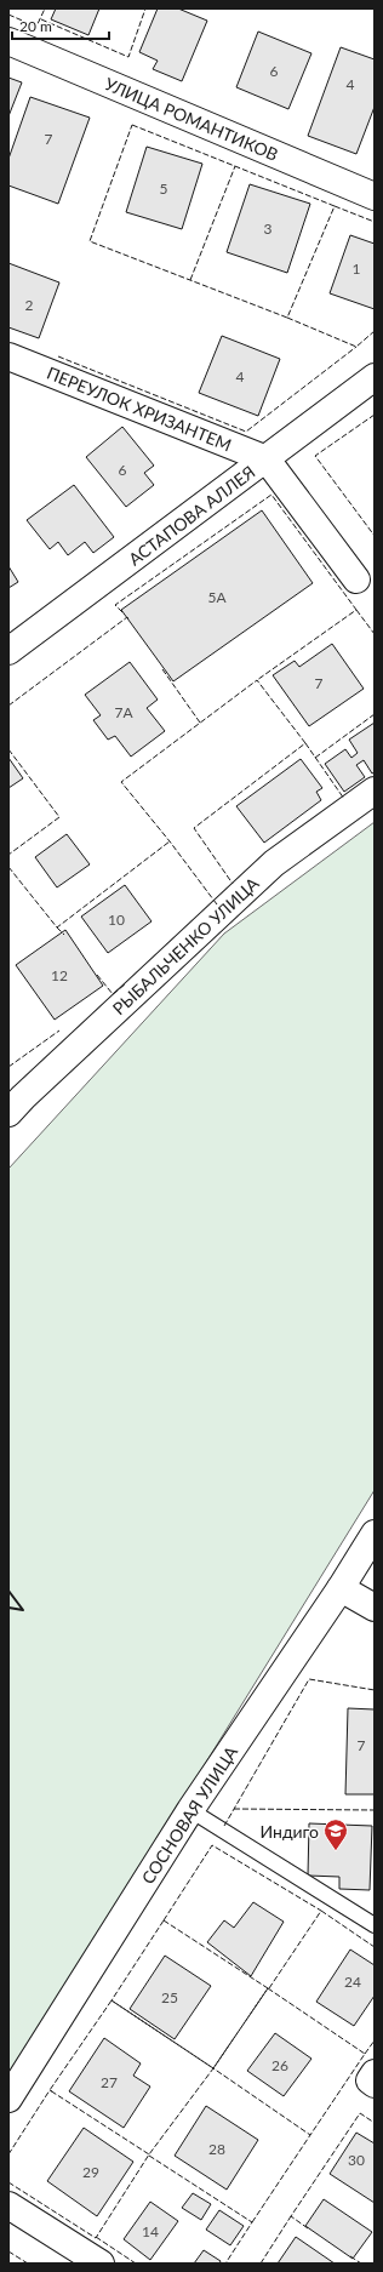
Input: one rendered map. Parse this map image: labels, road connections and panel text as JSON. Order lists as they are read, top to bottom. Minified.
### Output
{"streets":{"street":["УЛИЦА РОМАНТИКОВ","ПЕРЕУЛОК ХРИЗАНТЕМ","АСТАПОВА АЛЛЕЯ","РЫБАЛЬЧЕНКО УЛИЦА","СОСНОВАЯ УЛИЦА"]},"crossings":[["ПЕРЕУЛОК ХРИЗАНТЕМ","АСТАПОВА АЛЛЕЯ"]],"places":{"school or university":["Индиго"]},"house_numbers":["6","4","7","5","3","1","2","4","6","5А","7","7А","10","12","7","24","25","26","27","28","30","29","14"],"scale_bar":"20 m"}
